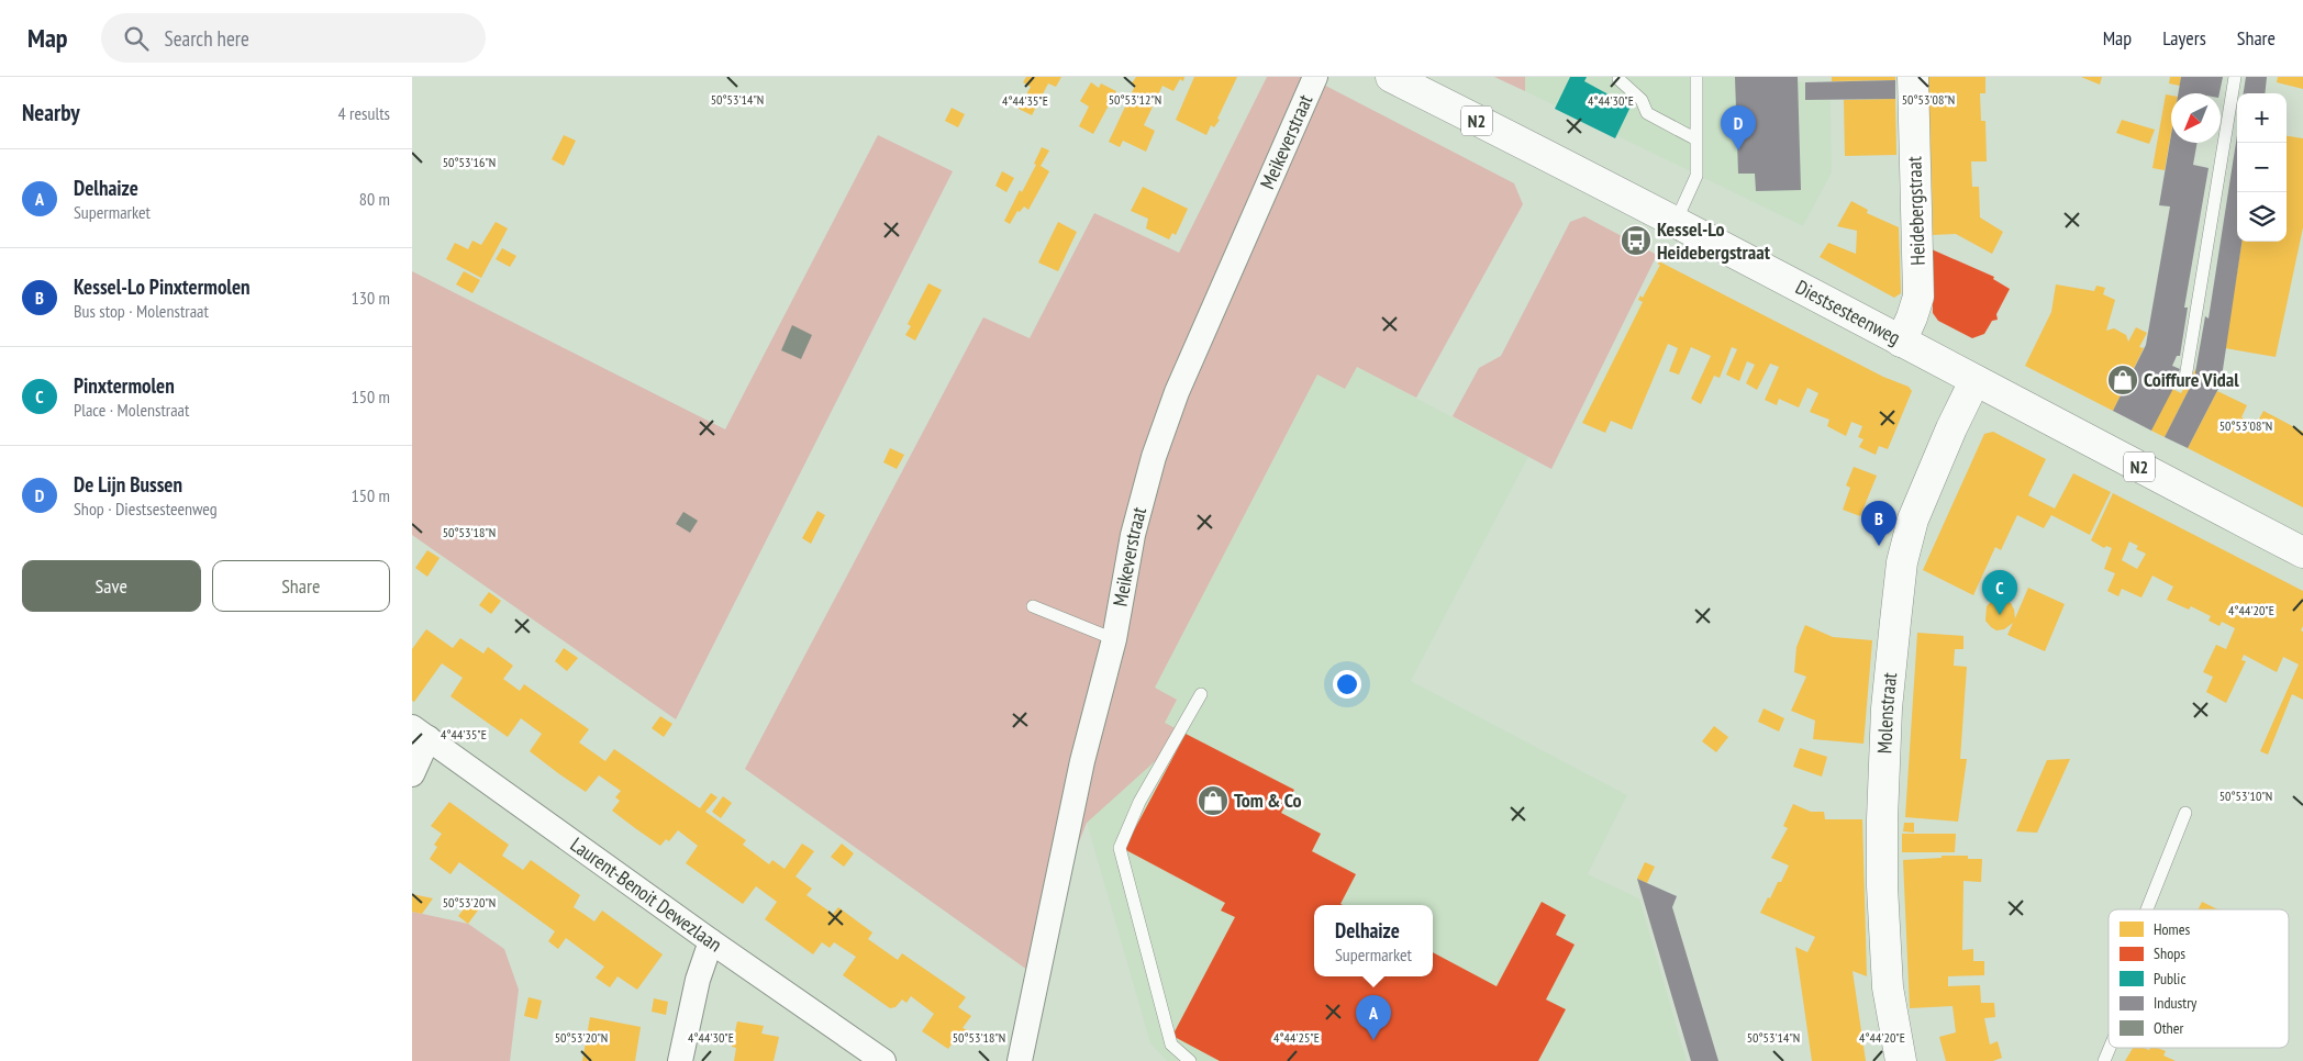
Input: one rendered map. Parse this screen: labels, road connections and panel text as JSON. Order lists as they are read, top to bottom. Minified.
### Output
{"streets":{"main road":["N2","Heidebergstraat","Diestsesteenweg","Molenstraat"],"street":["Meikeverstraat","Laurent-Benoit Dewezlaan"]},"crossings":[["Heidebergstraat","Diestsesteenweg"],["Diestsesteenweg","Molenstraat"]],"places":{"bus stop":["Kessel-Lo Heidebergstraat"],"shop":["Coiffure Vidal","Tom & Co"]},"legend":["Homes","Shops","Public","Industry","Other"],"north":"bottom left","page":{"header":"Map","search":"Search here","nav":["Map","Layers","Share"],"heading":["Nearby","4 results"],"map_buttons":["+","−"],"pins":["D","B","C","A"],"list":[{"mark":"A","name":"Delhaize","note":"Supermarket","value":"80 m"},{"mark":"B","name":"Kessel-Lo Pinxtermolen","note":"Bus stop · Molenstraat","value":"130 m"},{"mark":"C","name":"Pinxtermolen","note":"Place · Molenstraat","value":"150 m"},{"mark":"D","name":"De Lijn Bussen","note":"Shop · Diestsesteenweg","value":"150 m"}],"buttons":["Save","Share"],"popup":["Delhaize","Supermarket"]},"coordinates":["50°53'14\"N","50°53'12\"N","50°53'08\"N","4°44'35\"E","4°44'30\"E","50°53'16\"N","50°53'18\"N","4°44'20\"E","50°53'10\"N","50°53'20\"N","4°44'25\"E"]}
